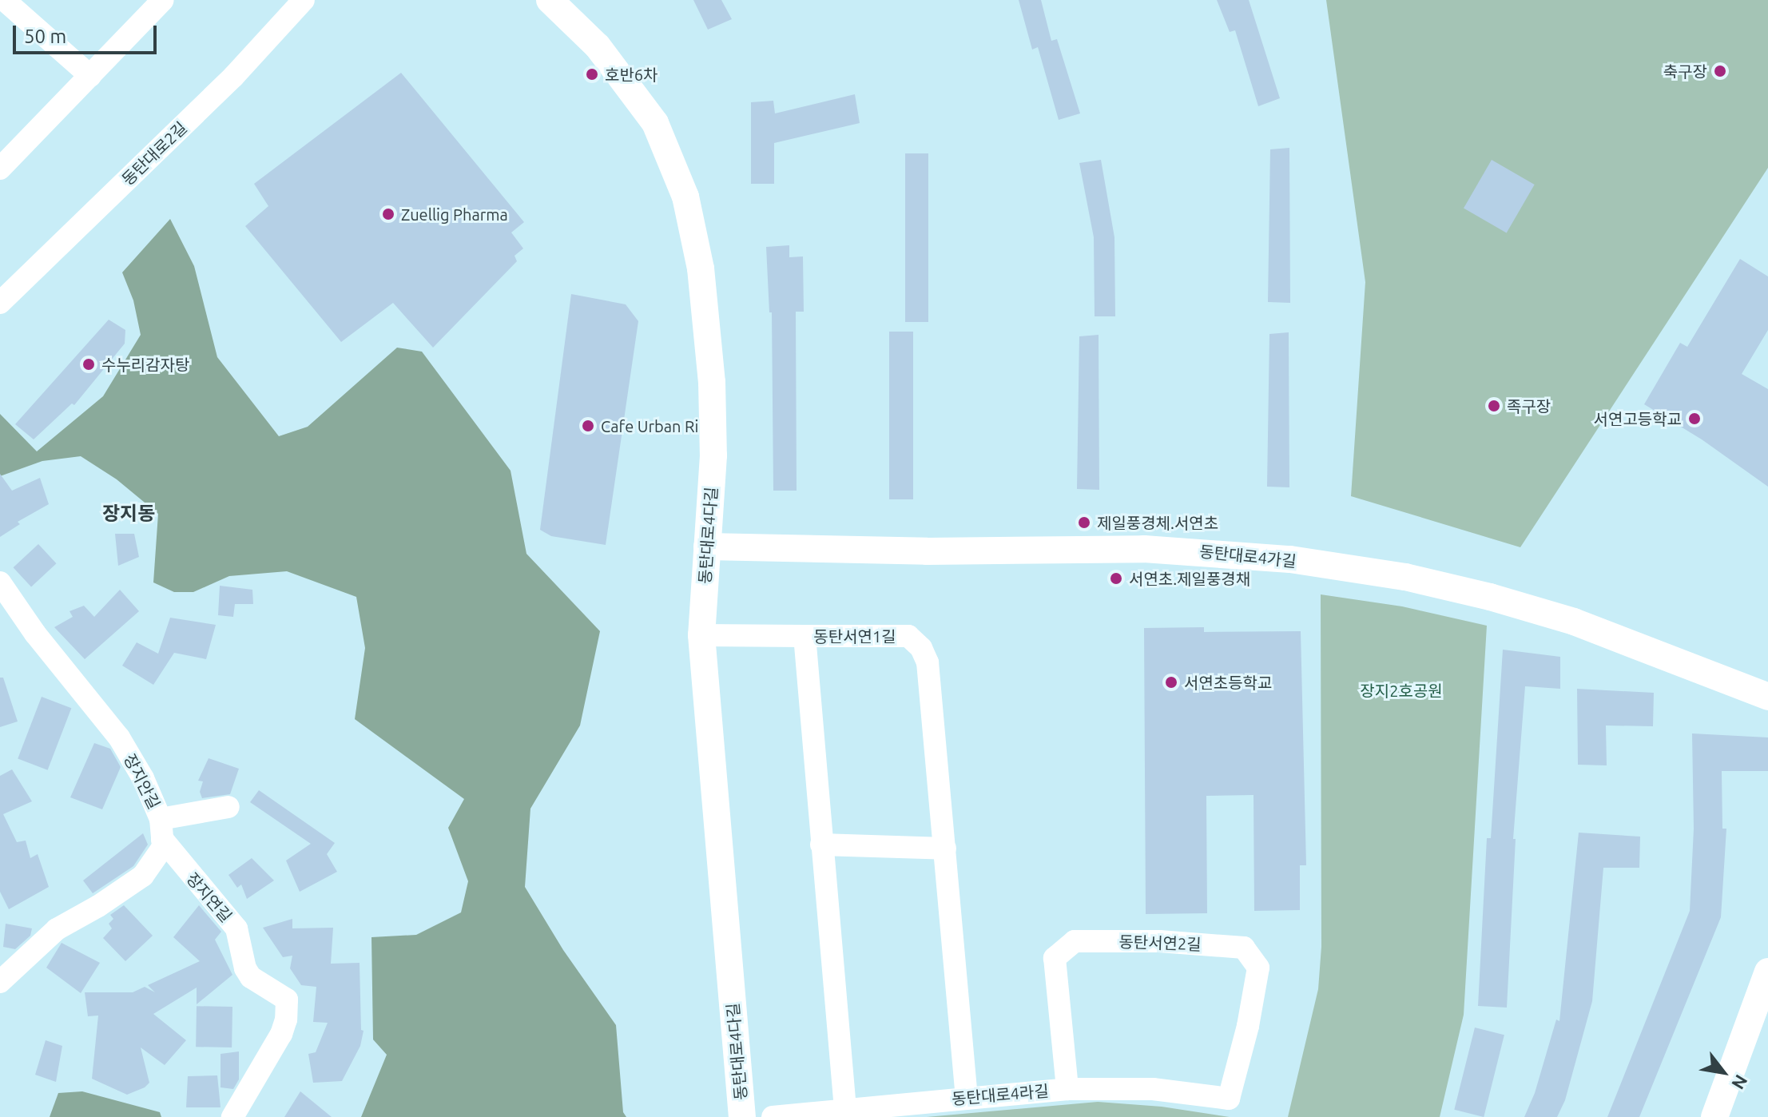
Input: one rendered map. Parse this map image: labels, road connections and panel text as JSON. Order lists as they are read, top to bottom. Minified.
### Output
{"streets":{"street":["동탄대로2길","동탄대로4다길","동탄대로4가길","동탄서연1길","장지안길","장지연길","동탄서연2길","동탄대로4라길"]},"crossings":[["동탄대로4다길","동탄대로4가길"],["동탄서연1길","동탄대로4라길"],["장지안길","장지연길"],["동탄서연2길","동탄대로4라길"]],"districts":["장지동"],"parks":["장지2호공원"],"places":["축구장","호반6차","Zuellig Pharma","수누리감자탕","족구장","서연고등학교","Cafe Urban Ri","제일풍경체.서연초","서연초.제일풍경채","서연초등학교"],"scale_bar":"50 m","north":"bottom right"}
